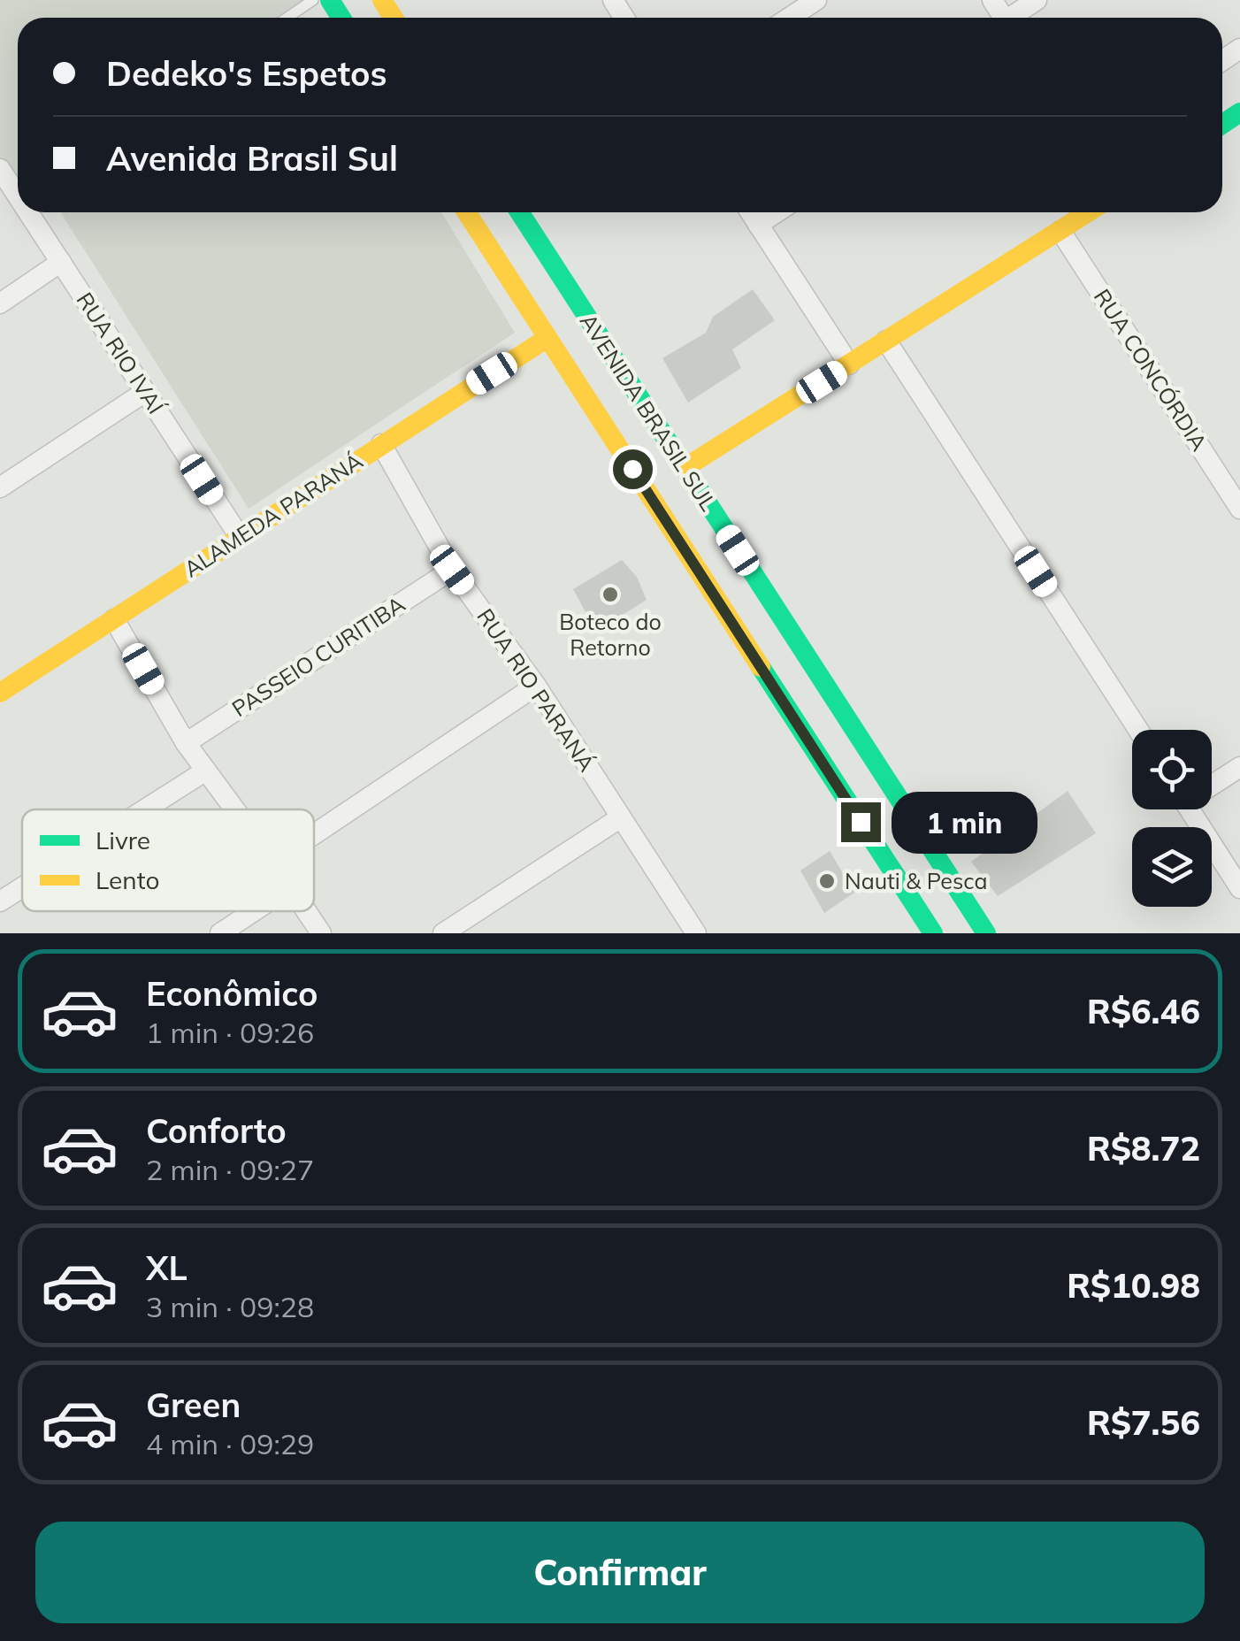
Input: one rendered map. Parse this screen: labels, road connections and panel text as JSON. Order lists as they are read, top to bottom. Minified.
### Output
{"streets":{"main road":["AVENIDA BRASIL SUL","ALAMEDA PARANÁ"],"street":["RUA RIO IVAÍ","RUA CONCÓRDIA","PASSEIO CURITIBA","RUA RIO PARANÁ"]},"crossings":[["RUA RIO IVAÍ","ALAMEDA PARANÁ"],["AVENIDA BRASIL SUL","ALAMEDA PARANÁ"],["ALAMEDA PARANÁ","RUA RIO PARANÁ"],["PASSEIO CURITIBA","RUA RIO PARANÁ"]],"places":["Boteco do Retorno","Nauti & Pesca"],"legend":["Livre","Lento"],"page":{"banner":["Dedeko's Espetos","Avenida Brasil Sul"],"bubble":"1 min","list":[{"name":"Econômico","note":"1 min · 09:26","value":"R$6.46"},{"name":"Conforto","note":"2 min · 09:27","value":"R$8.72"},{"name":"XL","note":"3 min · 09:28","value":"R$10.98"},{"name":"Green","note":"4 min · 09:29","value":"R$7.56"}],"buttons":"Confirmar"}}
